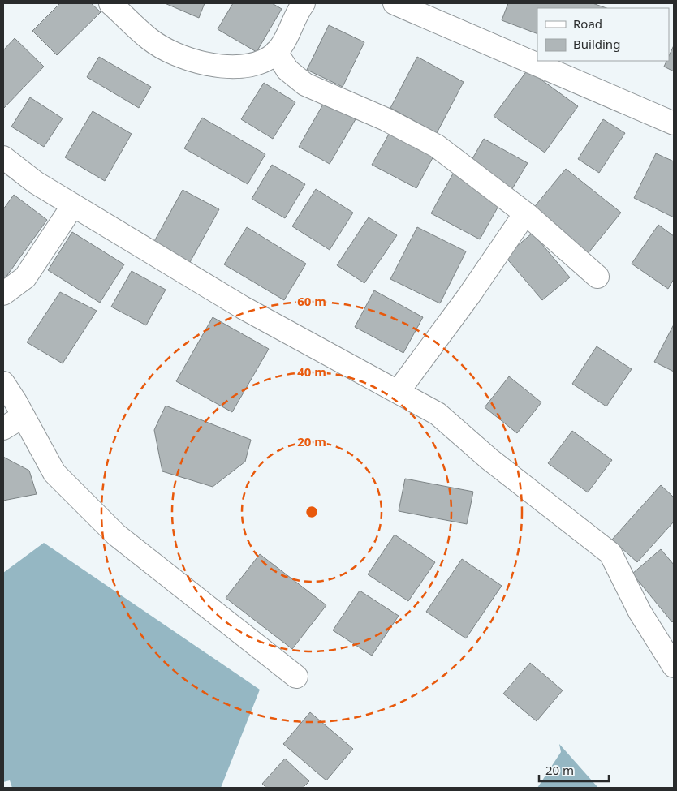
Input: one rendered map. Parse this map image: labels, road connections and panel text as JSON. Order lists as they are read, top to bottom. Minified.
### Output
{"legend":["Road","Building"],"scale_bar":"20 m","rings":["60 m","40 m","20 m"]}
